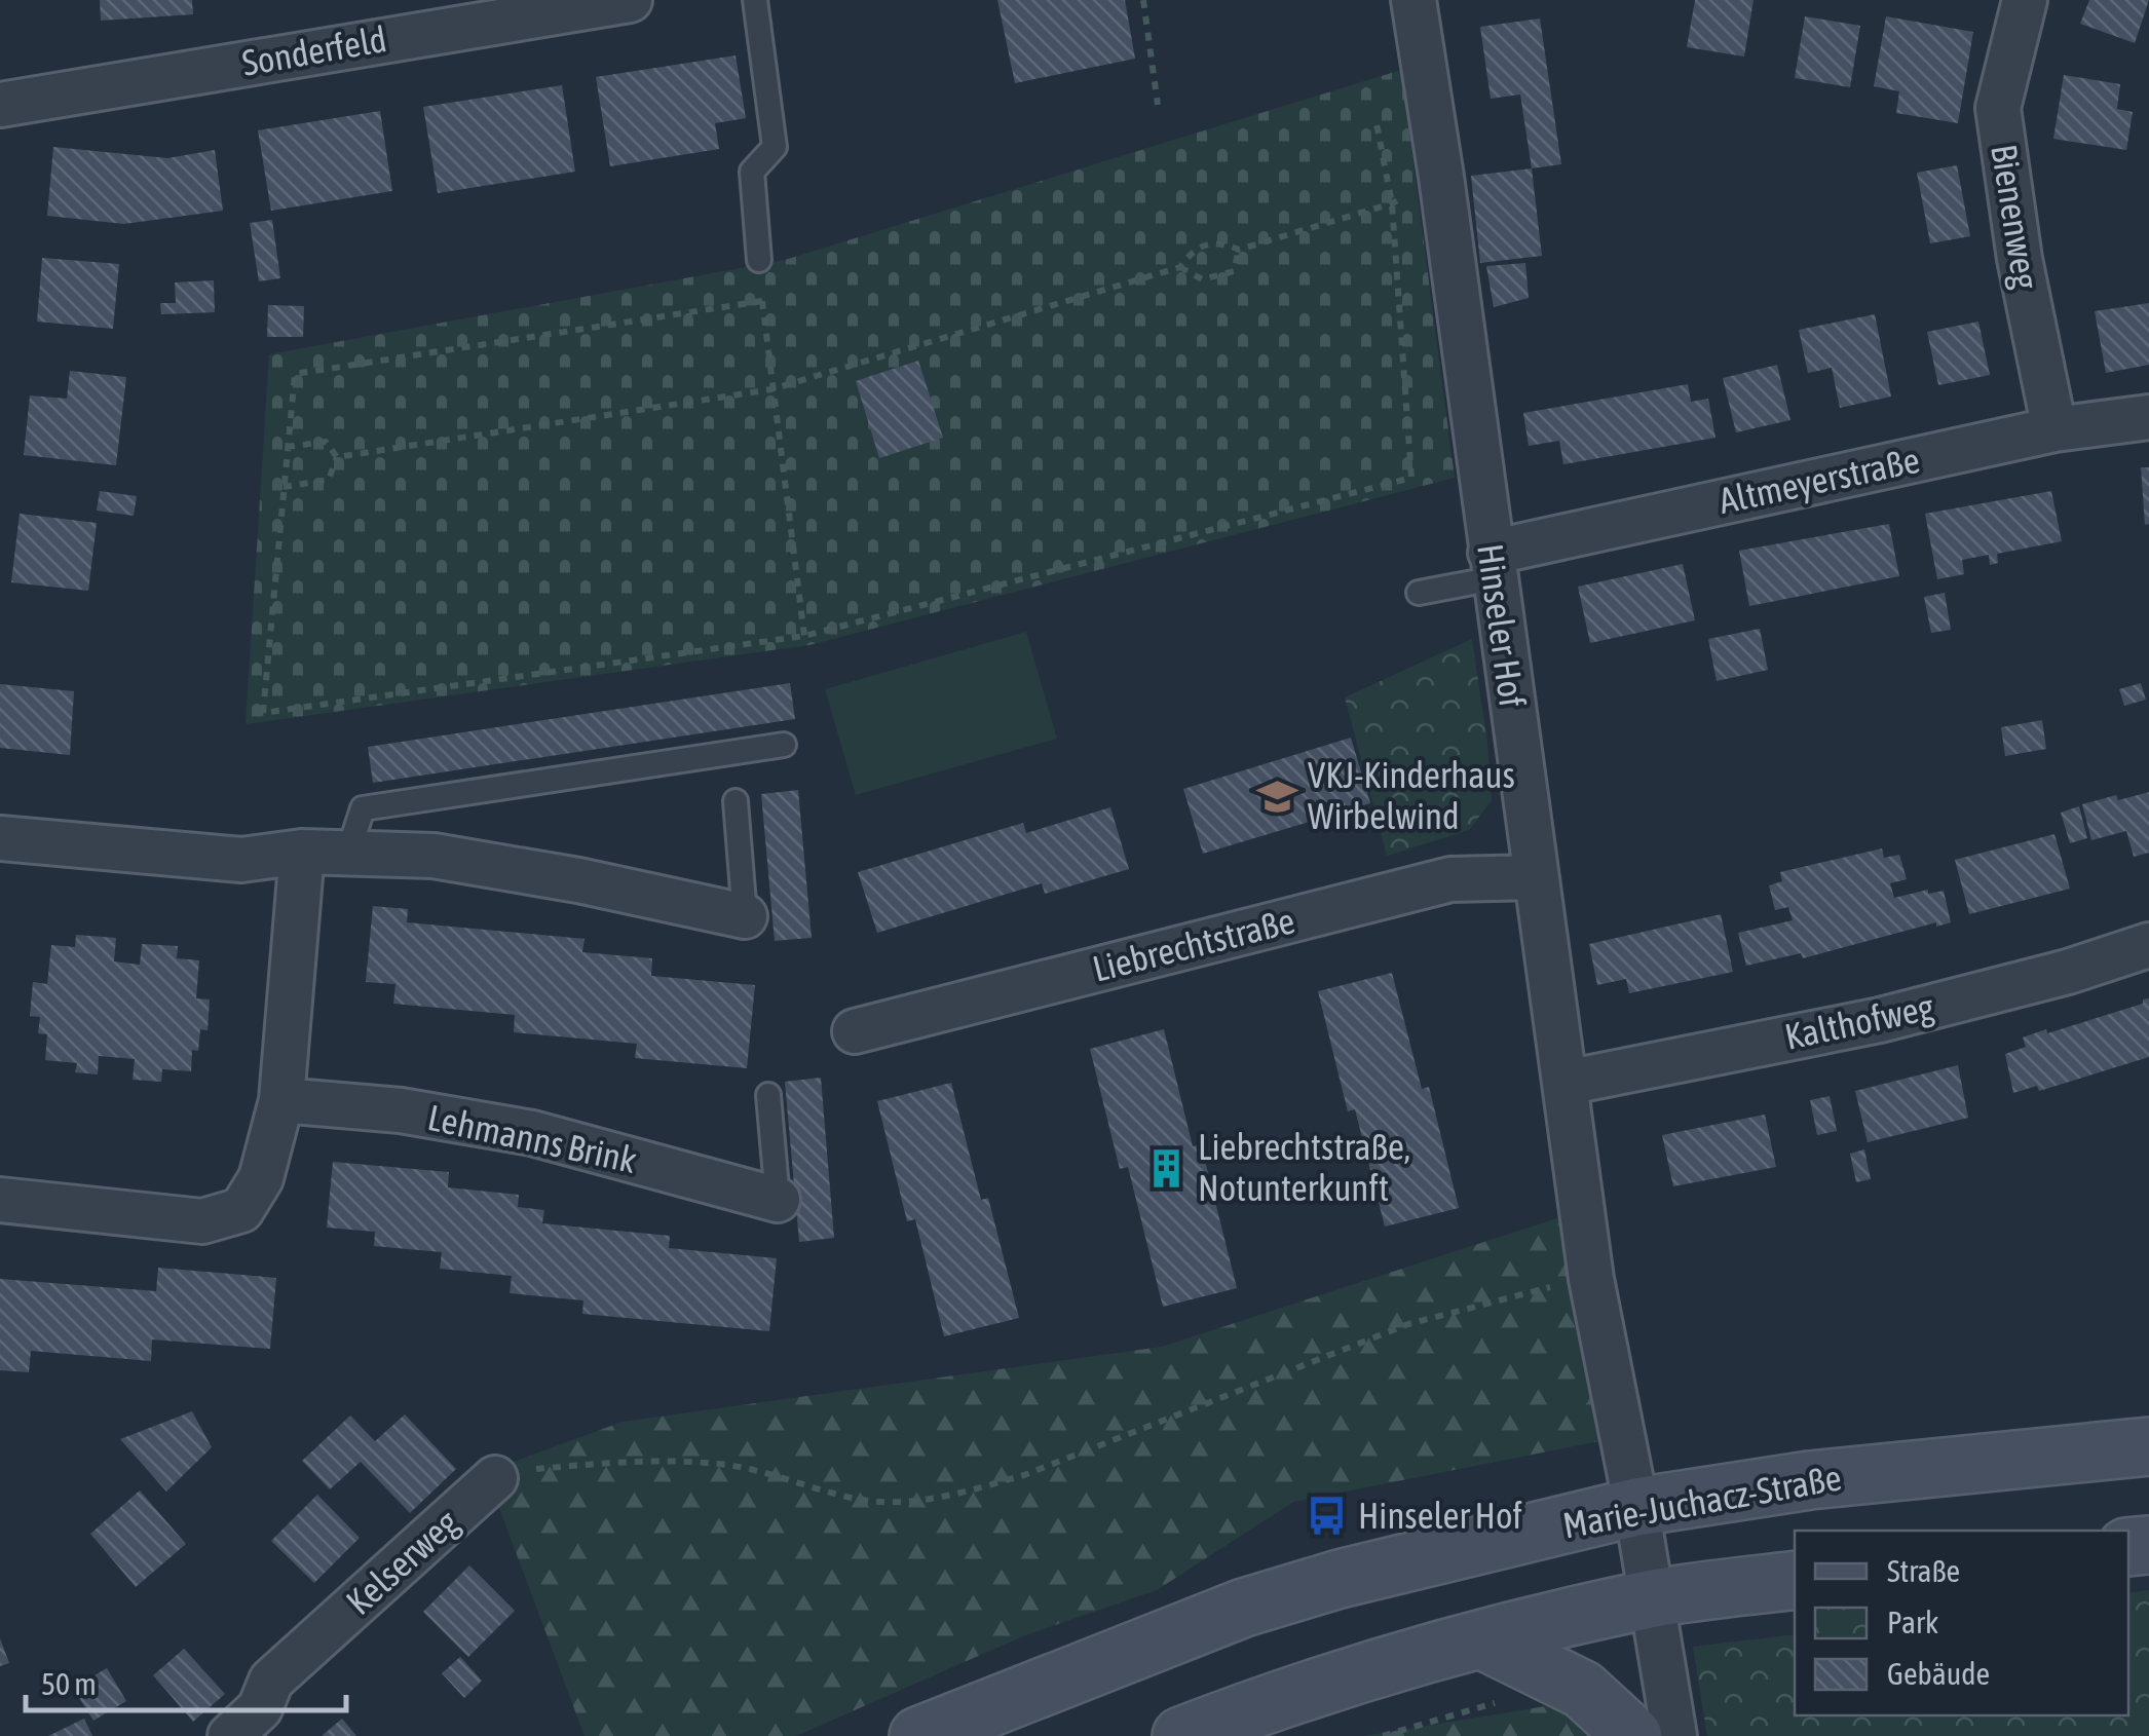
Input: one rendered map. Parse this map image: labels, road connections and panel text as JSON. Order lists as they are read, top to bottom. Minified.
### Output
{"streets":{"main road":["Marie-Juchacz-Straße"],"street":["Sonderfeld","Bienenweg","Altmeyerstraße","Hinseler Hof","Liebrechtstraße","Kalthofweg","Lehmanns Brink","Kelserweg"]},"crossings":[["Bienenweg","Altmeyerstraße"],["Altmeyerstraße","Hinseler Hof"],["Hinseler Hof","Liebrechtstraße"],["Hinseler Hof","Kalthofweg"],["Hinseler Hof","Marie-Juchacz-Straße"]],"places":{"school or university":["VKJ-Kinderhaus Wirbelwind"],"building":["Liebrechtstraße, Notunterkunft"],"bus stop":["Hinseler Hof"]},"legend":["Straße","Park","Gebäude"],"scale_bar":"50 m"}
